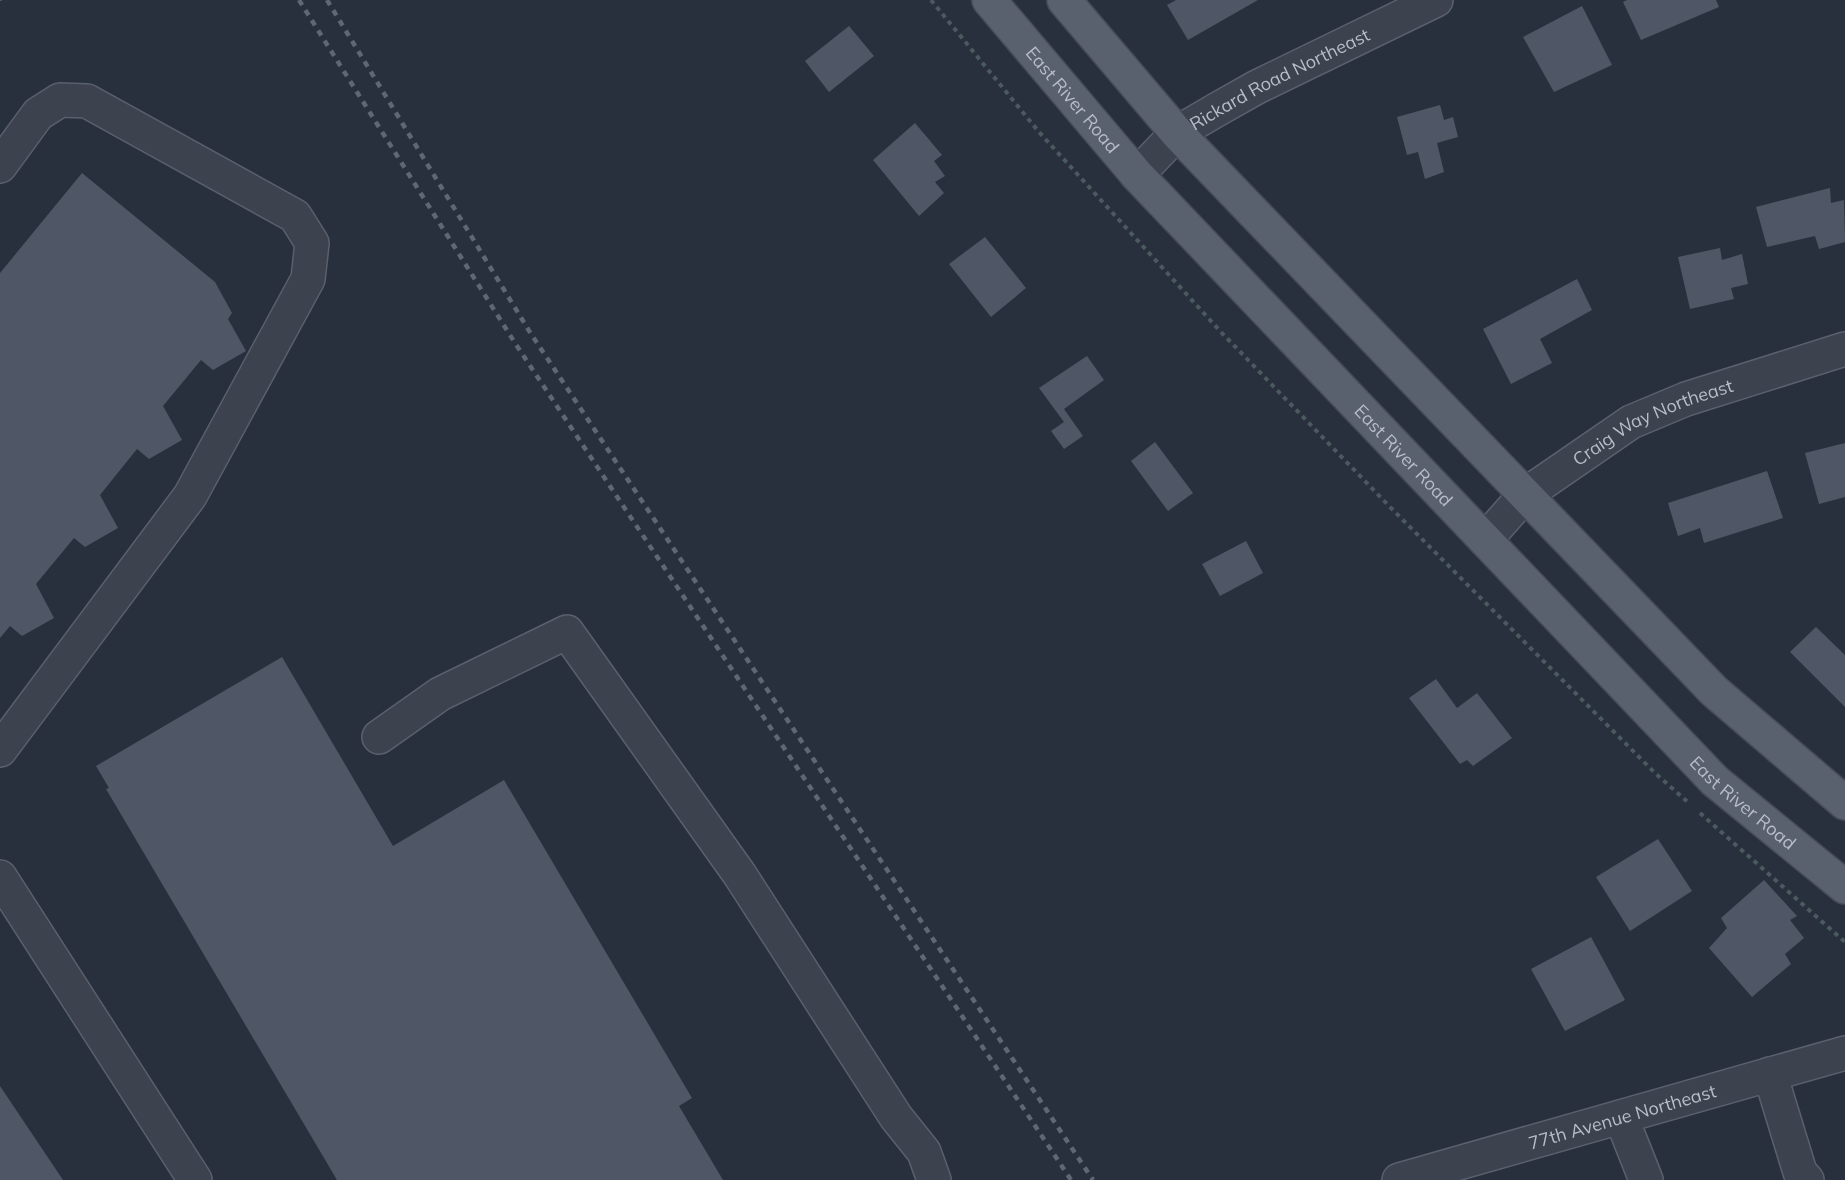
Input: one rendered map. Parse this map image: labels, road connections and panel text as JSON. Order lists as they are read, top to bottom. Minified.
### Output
{"streets":{"main road":["East River Road"],"street":["Rickard Road Northeast","Craig Way Northeast","77th Avenue Northeast"]},"crossings":[["Rickard Road Northeast","East River Road"],["East River Road","Craig Way Northeast"]]}
